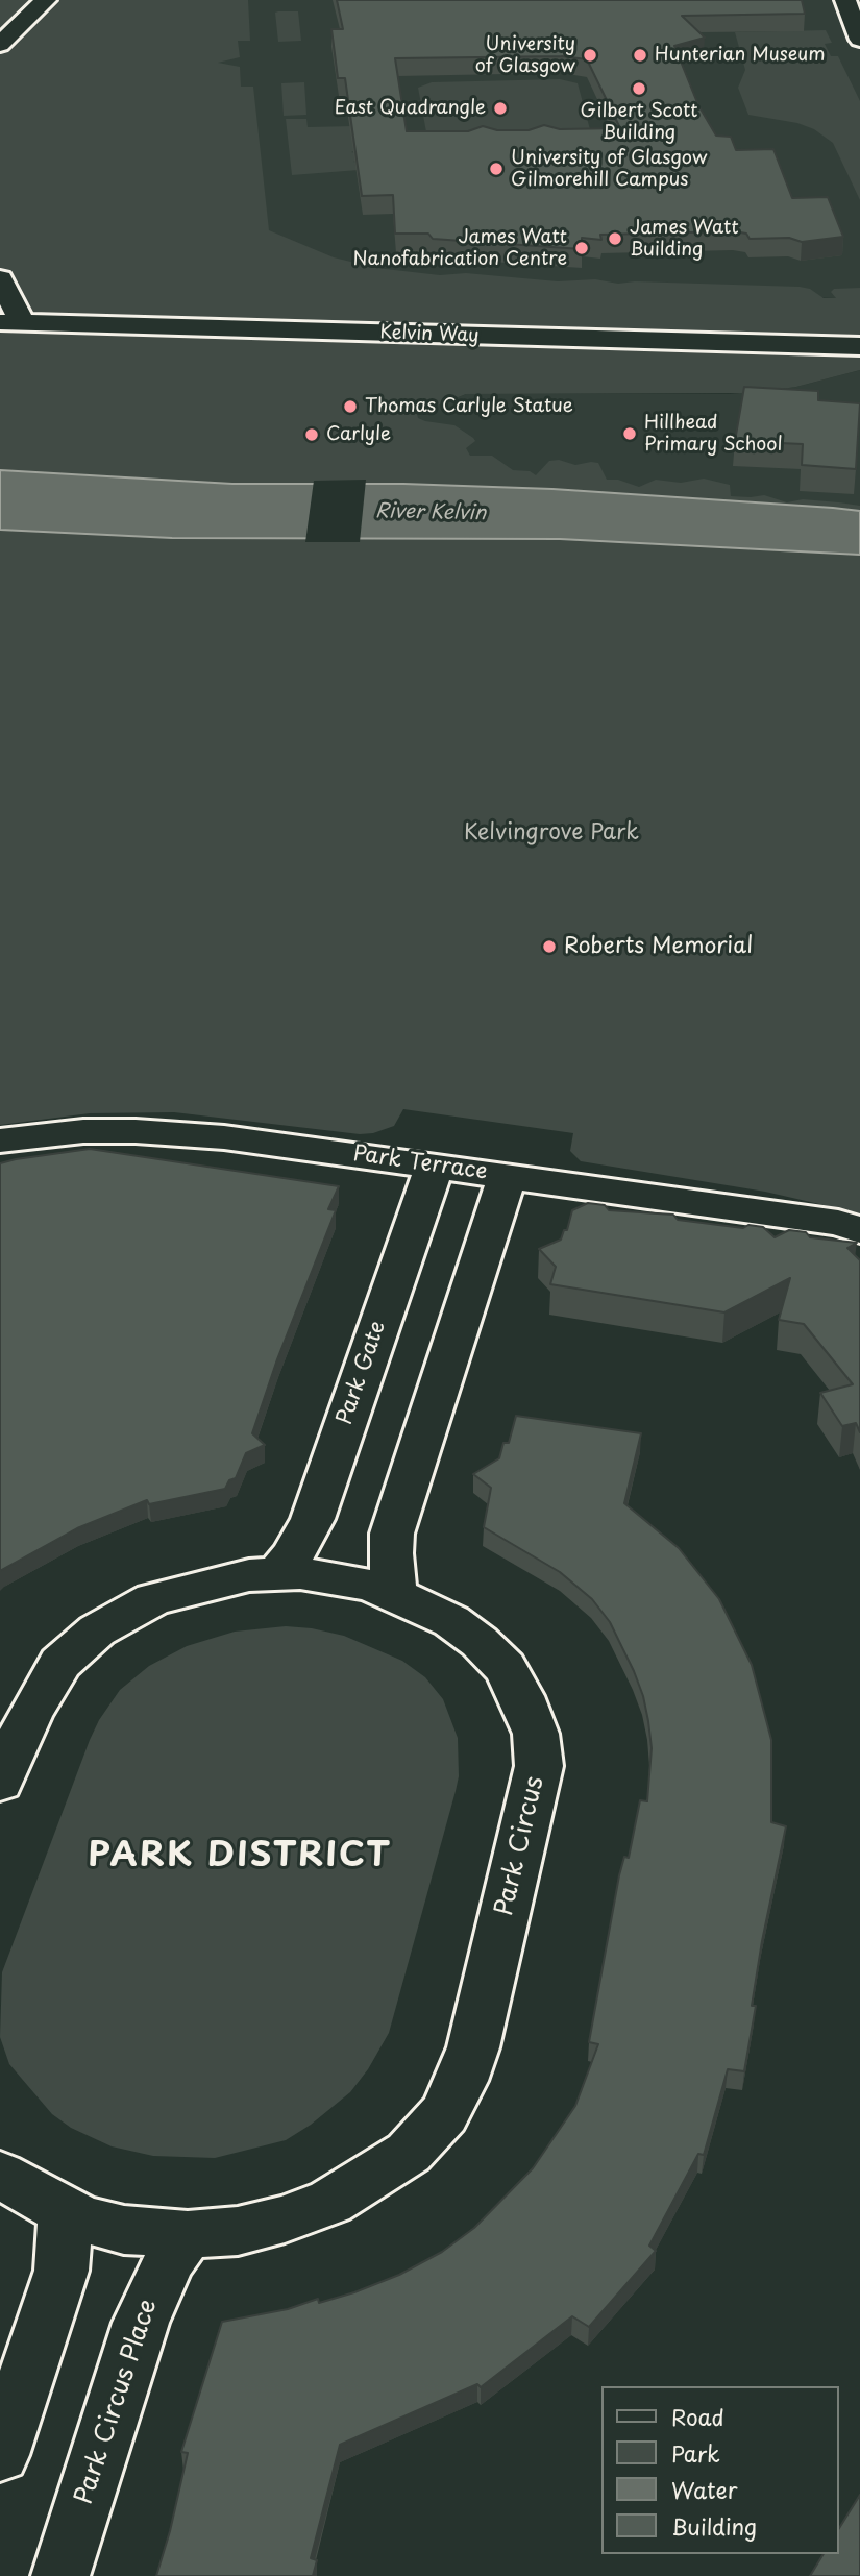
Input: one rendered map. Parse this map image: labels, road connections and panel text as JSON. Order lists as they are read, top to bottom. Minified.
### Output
{"streets":{"street":["Kelvin Way","Park Terrace","Park Gate","Park Circus","Park Circus Place"]},"crossings":[["Park Terrace","Park Gate"],["Park Gate","Park Circus"],["Park Circus","Park Circus Place"]],"districts":["PARK DISTRICT"],"water":["River Kelvin"],"parks":["Kelvingrove Park"],"places":["University of Glasgow","Hunterian Museum","Gilbert Scott Building","East Quadrangle","University of Glasgow Gilmorehill Campus","James Watt Building","James Watt Nanofabrication Centre","Thomas Carlyle Statue","Hillhead Primary School","Carlyle","Roberts Memorial"],"legend":["Road","Park","Water","Building"]}
